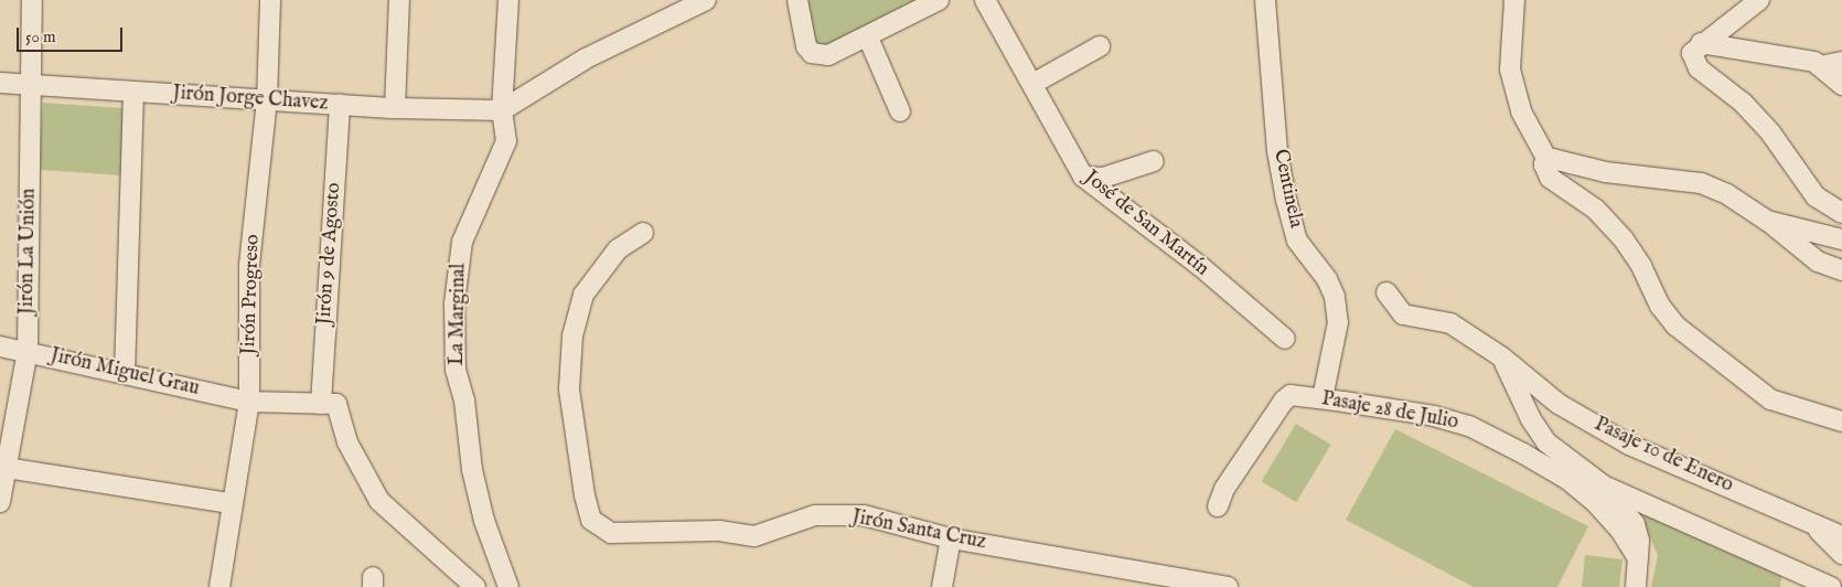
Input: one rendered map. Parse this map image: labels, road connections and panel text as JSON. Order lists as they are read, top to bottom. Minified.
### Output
{"streets":{"street":["Jirón Jorge Chavez","Centinela","José de San Martín","Jirón La Unión","Jirón 9 de Agosto","Jirón Progreso","La Marginal","Jirón Miguel Grau","Pasaje 28 de Julio","Pasaje 10 de Enero","Jirón Santa Cruz"]},"crossings":[["Jirón Jorge Chavez","Jirón La Unión"],["Jirón Jorge Chavez","Jirón 9 de Agosto"],["Jirón Jorge Chavez","Jirón Progreso"],["Jirón Jorge Chavez","La Marginal"],["Centinela","Pasaje 28 de Julio"],["Jirón La Unión","Jirón Miguel Grau"],["Jirón 9 de Agosto","Jirón Miguel Grau"],["Jirón Progreso","Jirón Miguel Grau"]],"scale_bar":"50 m"}
